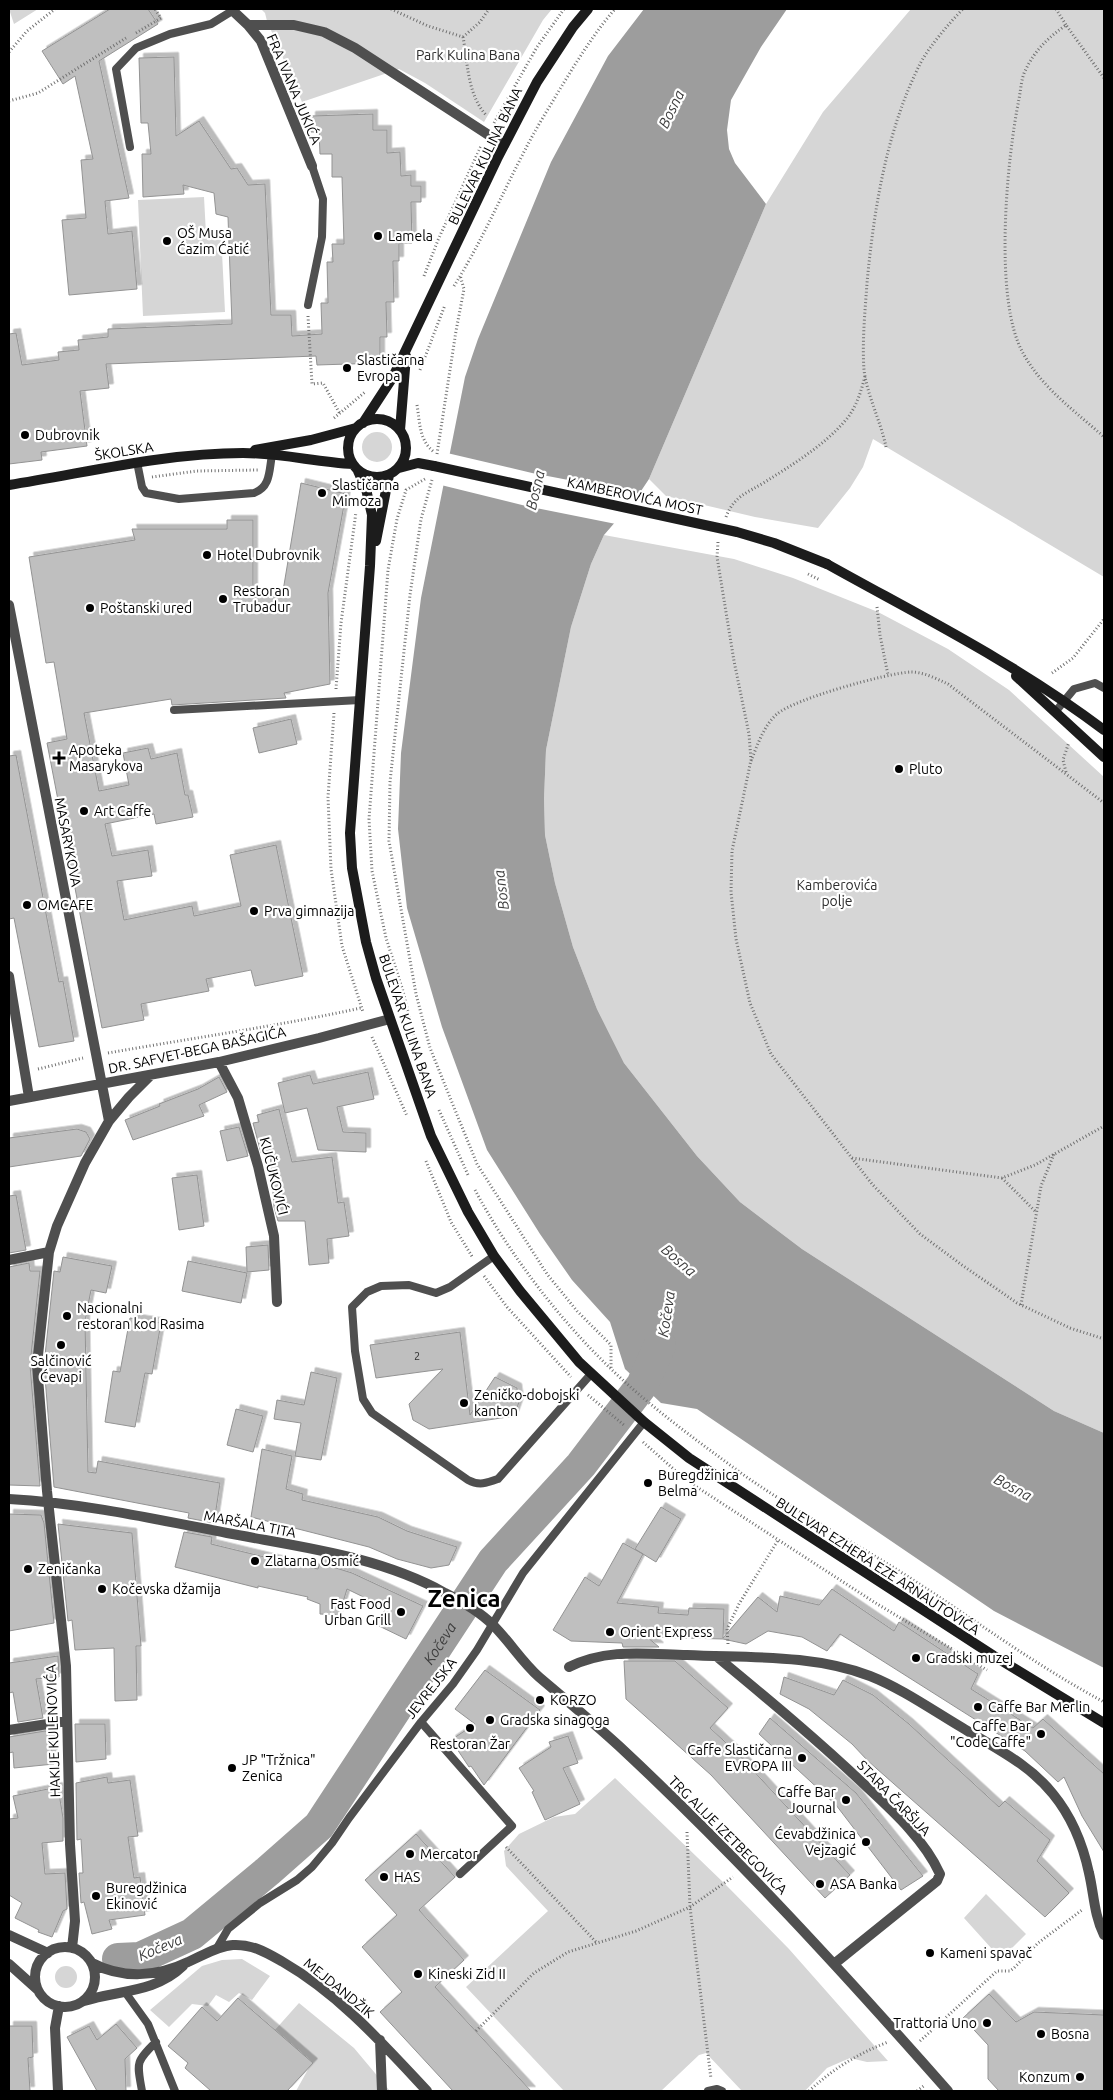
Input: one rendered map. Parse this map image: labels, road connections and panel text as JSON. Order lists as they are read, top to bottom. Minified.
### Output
{"streets":{"street":["FRA IVANA JUKIĆA","BULEVAR KULINA BANA","ŠKOLSKA","KAMBEROVIĆA MOST","MASARYKOVA","DR. SAFVET-BEGA BAŠAGIĆA","KUČUKOVIĆI","MARŠALA TITA","BULEVAR EZHERA EZE ARNAUTOVIĆA","HAKIJE KULENOVIĆA","STARA ČARŠIJA","TRG ALIJE IZETBEGOVIĆA","MEJDANDŽIK"],"lane":["JEVREJSKA"]},"crossings":[["FRA IVANA JUKIĆA","BULEVAR KULINA BANA"],["BULEVAR KULINA BANA","ŠKOLSKA"],["BULEVAR KULINA BANA","DR. SAFVET-BEGA BAŠAGIĆA"],["BULEVAR KULINA BANA","BULEVAR EZHERA EZE ARNAUTOVIĆA"],["BULEVAR KULINA BANA","JEVREJSKA"],["MASARYKOVA","DR. SAFVET-BEGA BAŠAGIĆA"],["MASARYKOVA","HAKIJE KULENOVIĆA"],["DR. SAFVET-BEGA BAŠAGIĆA","KUČUKOVIĆI"],["DR. SAFVET-BEGA BAŠAGIĆA","HAKIJE KULENOVIĆA"],["MARŠALA TITA","HAKIJE KULENOVIĆA"],["MARŠALA TITA","TRG ALIJE IZETBEGOVIĆA"],["BULEVAR EZHERA EZE ARNAUTOVIĆA","JEVREJSKA"],["JEVREJSKA","TRG ALIJE IZETBEGOVIĆA"],["JEVREJSKA","MEJDANDŽIK"],["STARA ČARŠIJA","TRG ALIJE IZETBEGOVIĆA"]],"districts":["Zenica"],"water":["Bosna","Kočeva"],"parks":["Park Kulina Bana","Kamberovića polje"],"places":{"other":["Lamela","OŠ Musa Ćazim Ćatić","Slastičarna Evropa","Dubrovnik","Slastičarna Mimoza","Hotel Dubrovnik","Restoran Trubadur","Poštanski ured","Pluto","Art Caffe","OMCAFE","Prva gimnazija","Nacionalni restoran kod Rasima","Salčinović Ćevapi","Zeničko-dobojski kanton","Buregdžinica Belma","Zlatarna Osmić","Zeničanka","Kočevska džamija","Fast Food Urban Grill","Orient Express","Gradski muzej","KORZO","Caffe Bar Merlin","Gradska sinagoga","Restoran Žar","Caffe Bar \"Code Caffe\"","Caffe Slastičarna EVROPA III","JP \"Tržnica\" Zenica","Caffe Bar Journal","Ćevabdžinica Vejzagić","Mercator","HAS","ASA Banka","Buregdžinica Ekinović","Kameni spavač","Kineski Zid II","Trattoria Uno","Bosna","Konzum"],"health":["Apoteka Masarykova"]},"house_numbers":["2"]}
